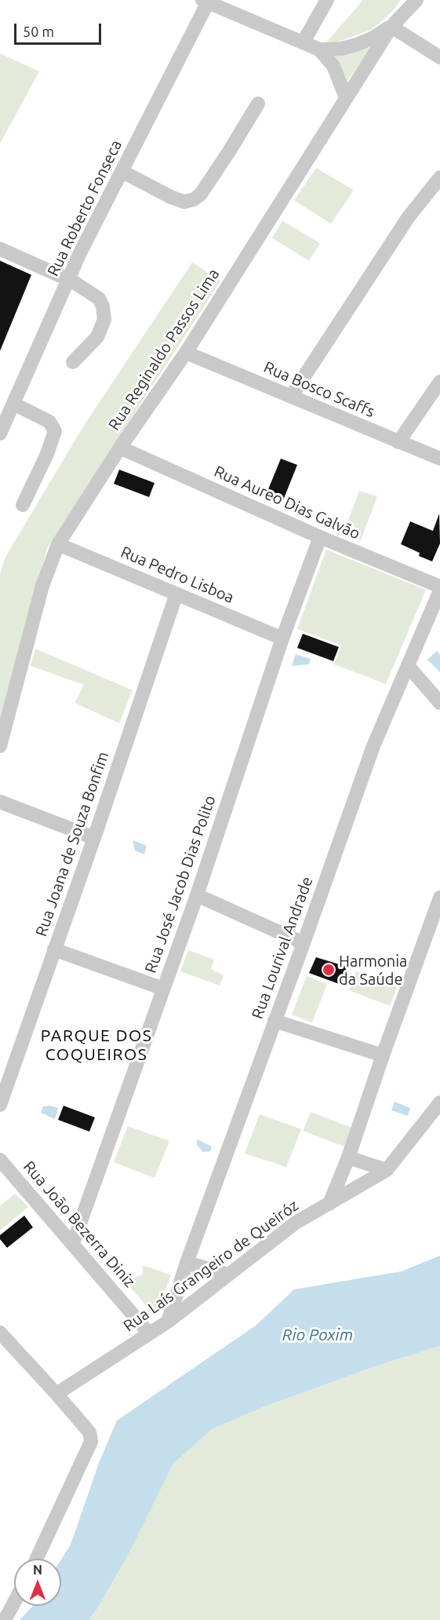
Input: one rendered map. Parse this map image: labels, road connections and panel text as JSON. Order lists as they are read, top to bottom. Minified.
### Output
{"streets":{"street":["Rua Roberto Fonseca","Rua Reginaldo Passos Lima","Rua Bosco Scaffs","Rua Aureo Dias Galvão","Rua Pedro Lisboa","Rua Joana de Souza Bonfim","Rua José Jacob Dias Polito","Rua Lourival Andrade","Rua João Bezerra Diniz","Rua Laís Grangeiro de Queiróz"]},"crossings":[["Rua Reginaldo Passos Lima","Rua Bosco Scaffs"],["Rua Reginaldo Passos Lima","Rua Aureo Dias Galvão"],["Rua Reginaldo Passos Lima","Rua Pedro Lisboa"],["Rua Aureo Dias Galvão","Rua José Jacob Dias Polito"],["Rua Aureo Dias Galvão","Rua Lourival Andrade"],["Rua Pedro Lisboa","Rua Joana de Souza Bonfim"],["Rua Pedro Lisboa","Rua José Jacob Dias Polito"],["Rua José Jacob Dias Polito","Rua João Bezerra Diniz"],["Rua Lourival Andrade","Rua Laís Grangeiro de Queiróz"],["Rua João Bezerra Diniz","Rua Laís Grangeiro de Queiróz"]],"districts":["PARQUE DOS COQUEIROS"],"water":["Rio Poxim"],"places":["Harmonia da Saúde"],"scale_bar":"50 m","north":"top"}
